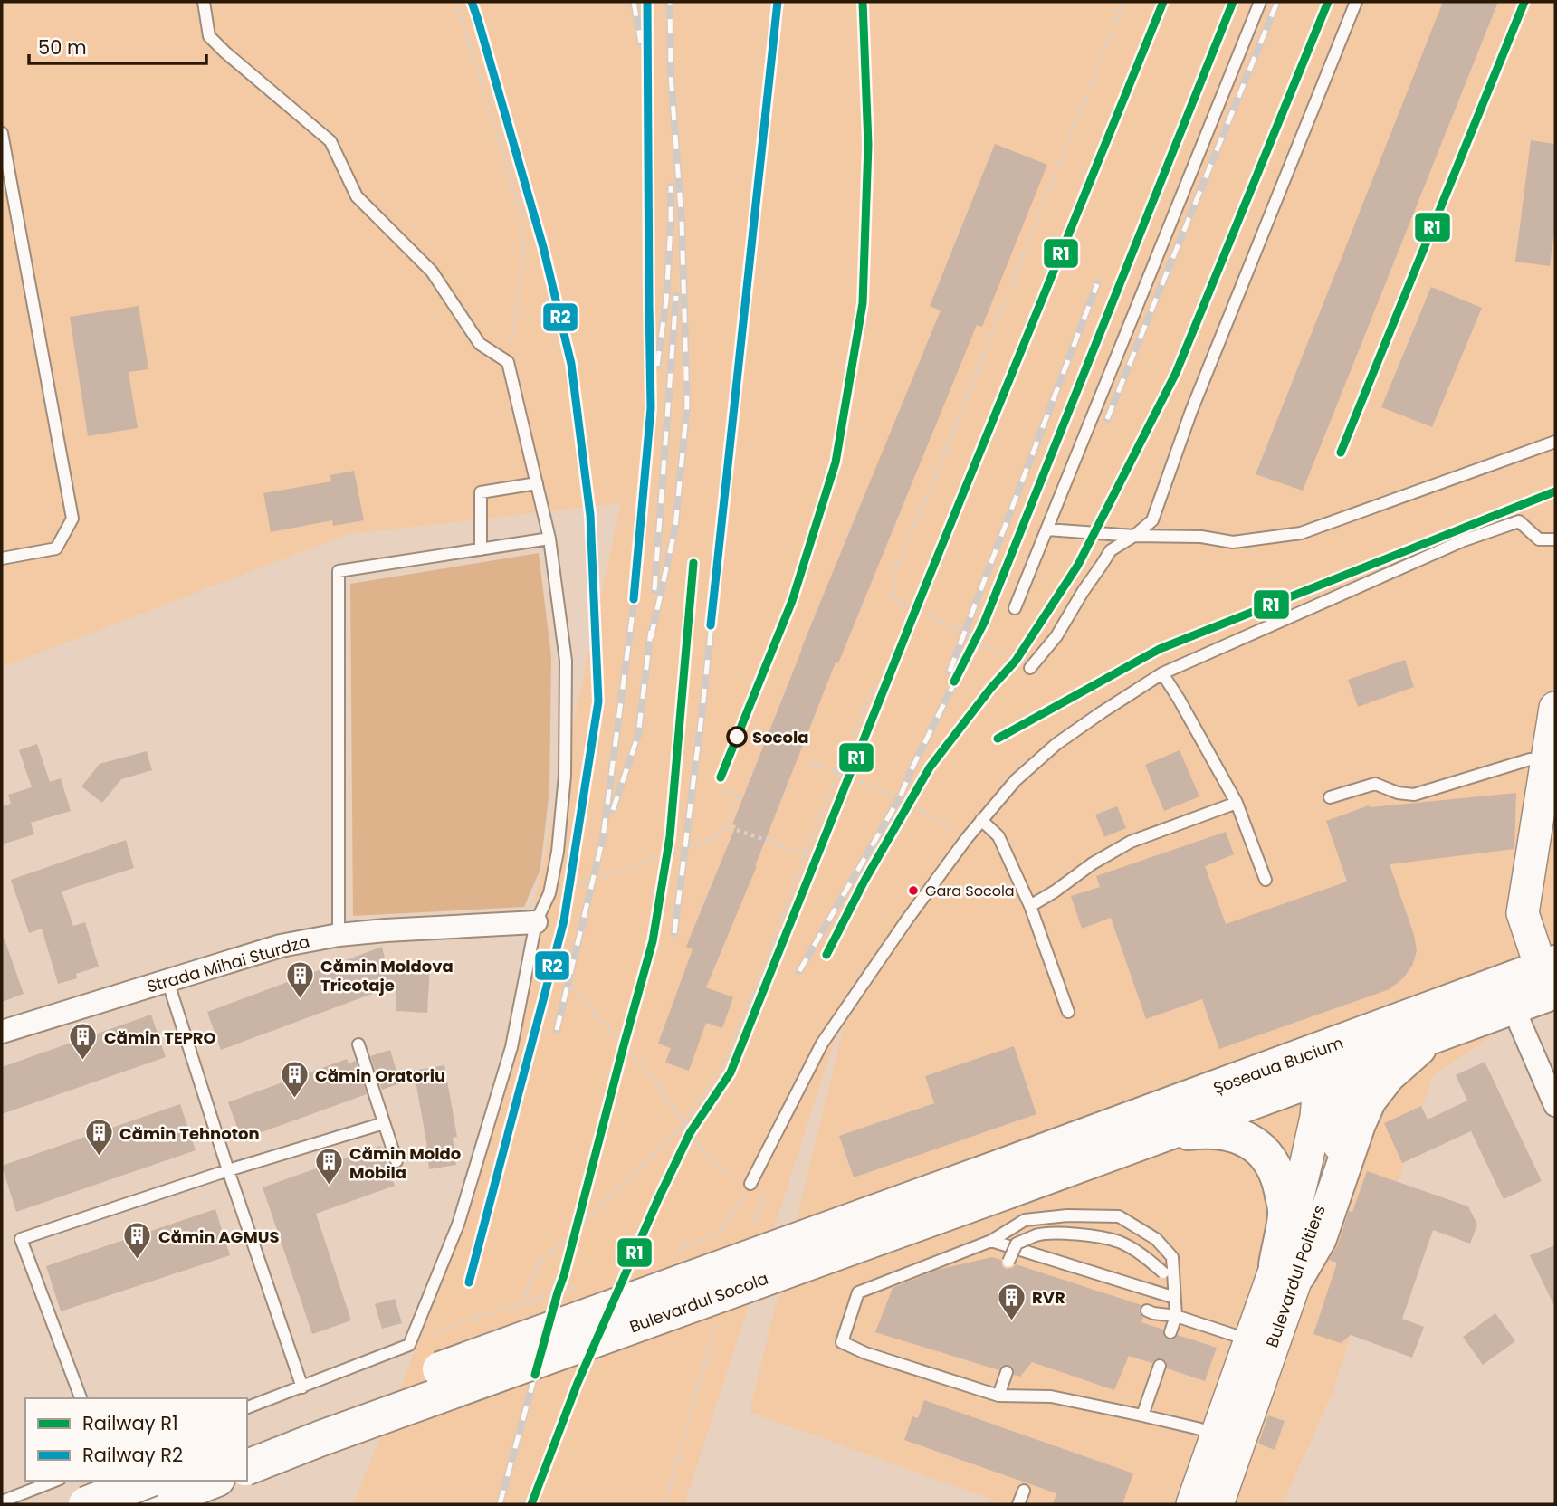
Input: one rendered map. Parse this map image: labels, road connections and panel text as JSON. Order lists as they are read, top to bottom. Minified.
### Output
{"streets":{"main road":["Șoseaua Bucium","Bulevardul Poitiers","Bulevardul Socola"],"street":["Strada Mihai Sturdza"]},"crossings":[["Șoseaua Bucium","Bulevardul Poitiers"],["Șoseaua Bucium","Bulevardul Socola"]],"places":{"other":["Socola","Gara Socola"],"building":["Cămin Moldova Tricotaje","Cămin TEPRO","Cămin Oratoriu","Cămin Tehnoton","Cămin Moldo Mobila","Cămin AGMUS","RVR"]},"lines":["rail line R1","rail line R2"],"legend":["Railway R1","Railway R2"],"scale_bar":"50 m"}
